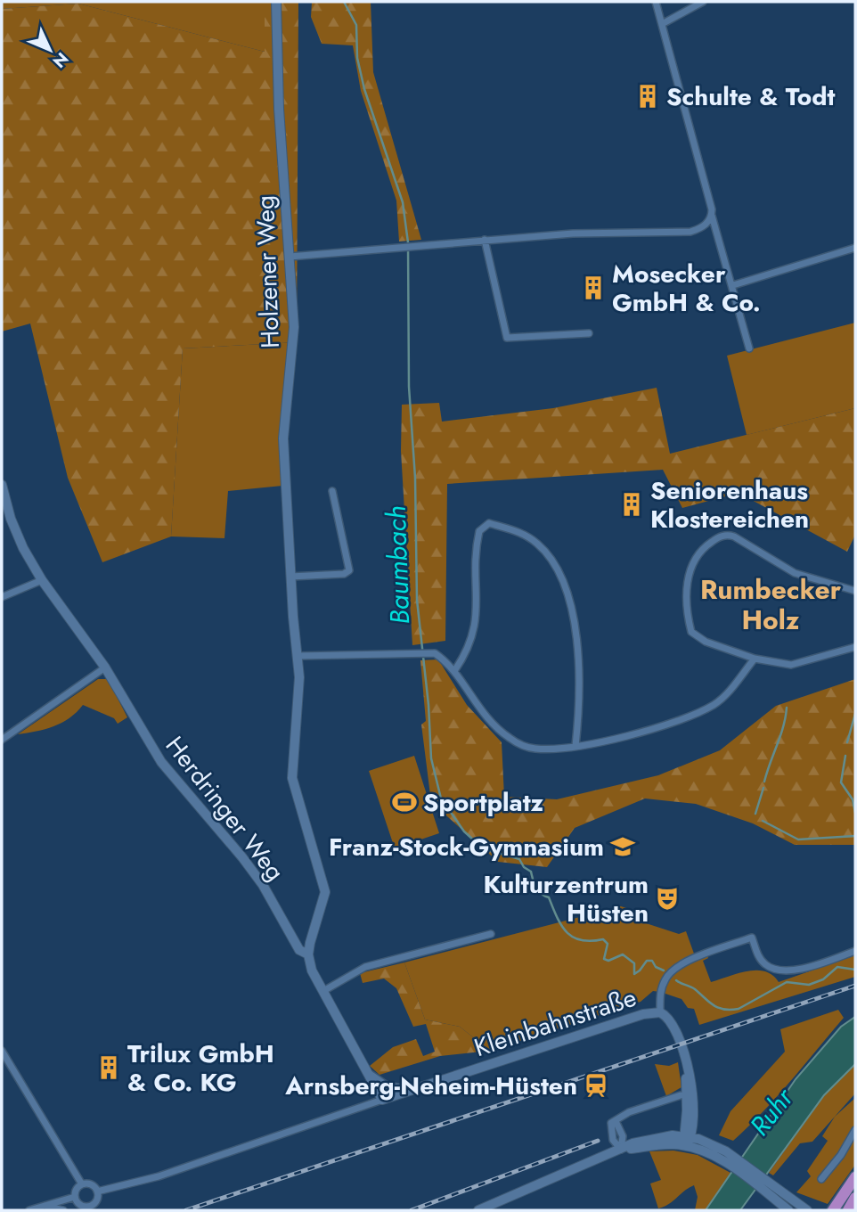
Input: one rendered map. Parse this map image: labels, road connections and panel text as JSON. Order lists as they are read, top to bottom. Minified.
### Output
{"streets":{"main road":["Holzener Weg","Herdringer Weg","Kleinbahnstraße"]},"crossings":[["Holzener Weg","Herdringer Weg"],["Herdringer Weg","Kleinbahnstraße"]],"districts":["Rumbecker Holz"],"water":["Baumbach","Ruhr"],"places":{"building":["Schulte & Todt","Mosecker GmbH & Co.","Seniorenhaus Klostereichen","Trilux GmbH & Co. KG"],"sports":["Sportplatz"],"school or university":["Franz-Stock-Gymnasium"],"theatre":["Kulturzentrum Hüsten"],"station":["Arnsberg-Neheim-Hüsten"]},"north":"bottom right"}
